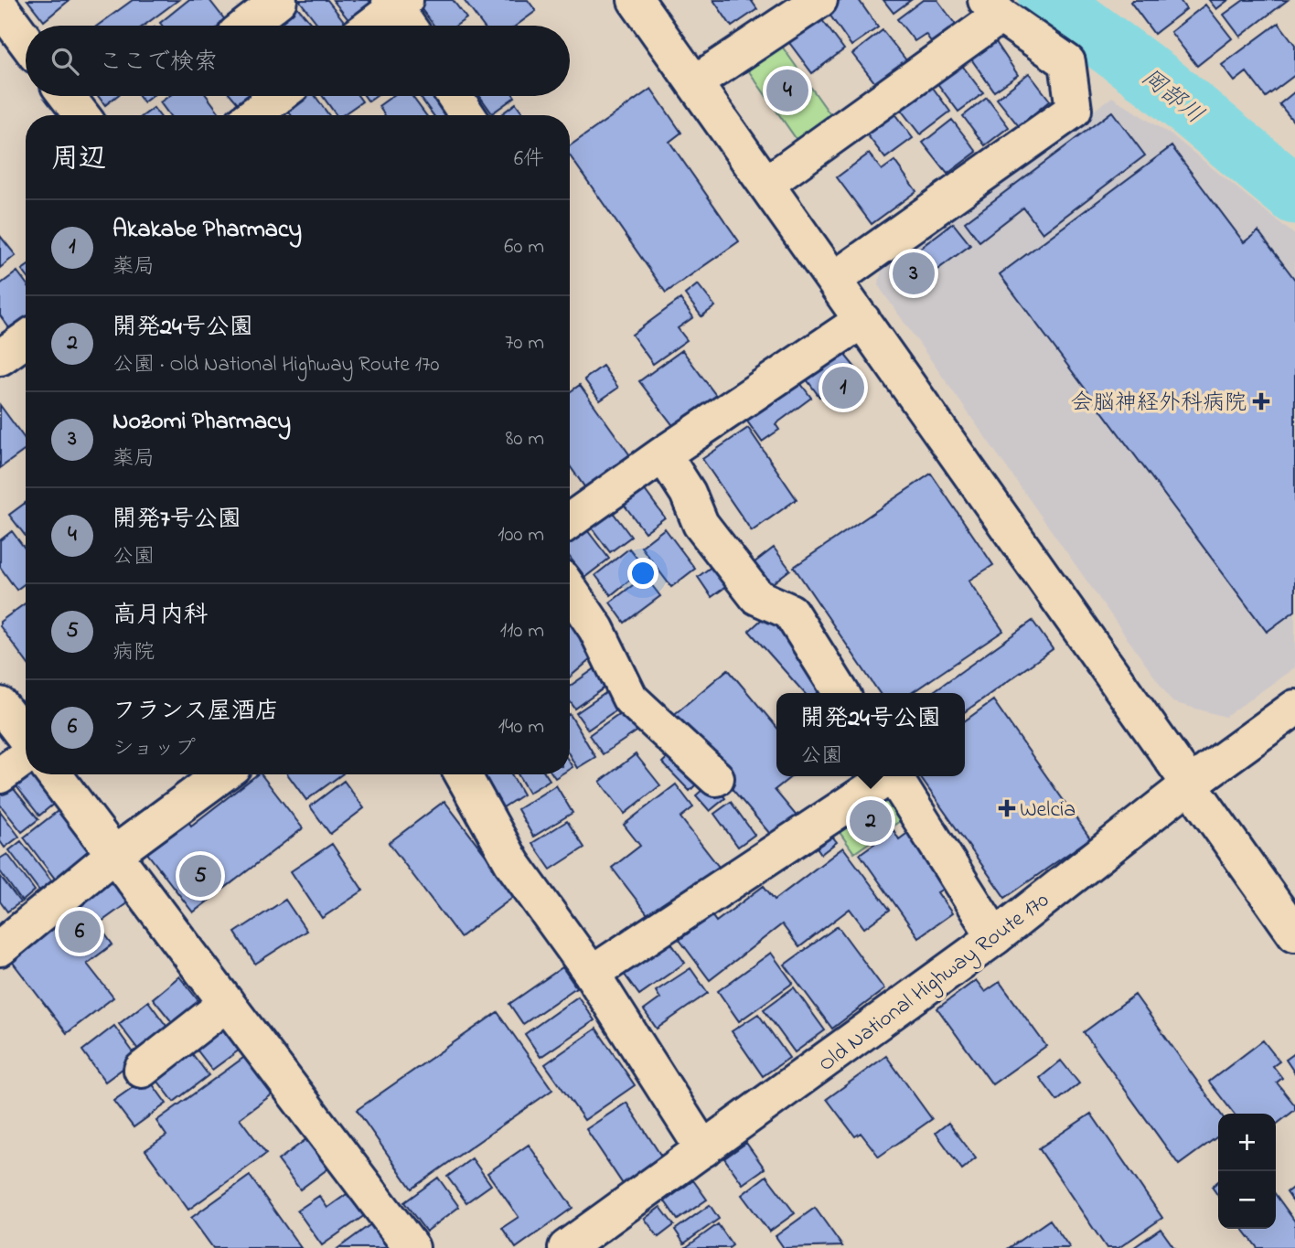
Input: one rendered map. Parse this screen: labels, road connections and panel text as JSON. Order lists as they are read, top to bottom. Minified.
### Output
{"streets":{"main road":["Old National Highway Route 170"]},"water":["岡部川"],"places":{"health":["会脳神経外科病院","Welcia"]},"page":{"search":"ここで検索","pins":["4","3","1","2","5","6"],"heading":["周辺","6件"],"list":[{"mark":"1","name":"Akakabe Pharmacy","note":"薬局","value":"60 m"},{"mark":"2","name":"開発24号公園","note":"公園 · Old National Highway Route 170","value":"70 m"},{"mark":"3","name":"Nozomi Pharmacy","note":"薬局","value":"80 m"},{"mark":"4","name":"開発7号公園","note":"公園","value":"100 m"},{"mark":"5","name":"高月内科","note":"病院","value":"110 m"},{"mark":"6","name":"フランス屋酒店","note":"ショップ","value":"140 m"}],"popup":["開発24号公園","公園"],"map_buttons":["+","−"]}}
